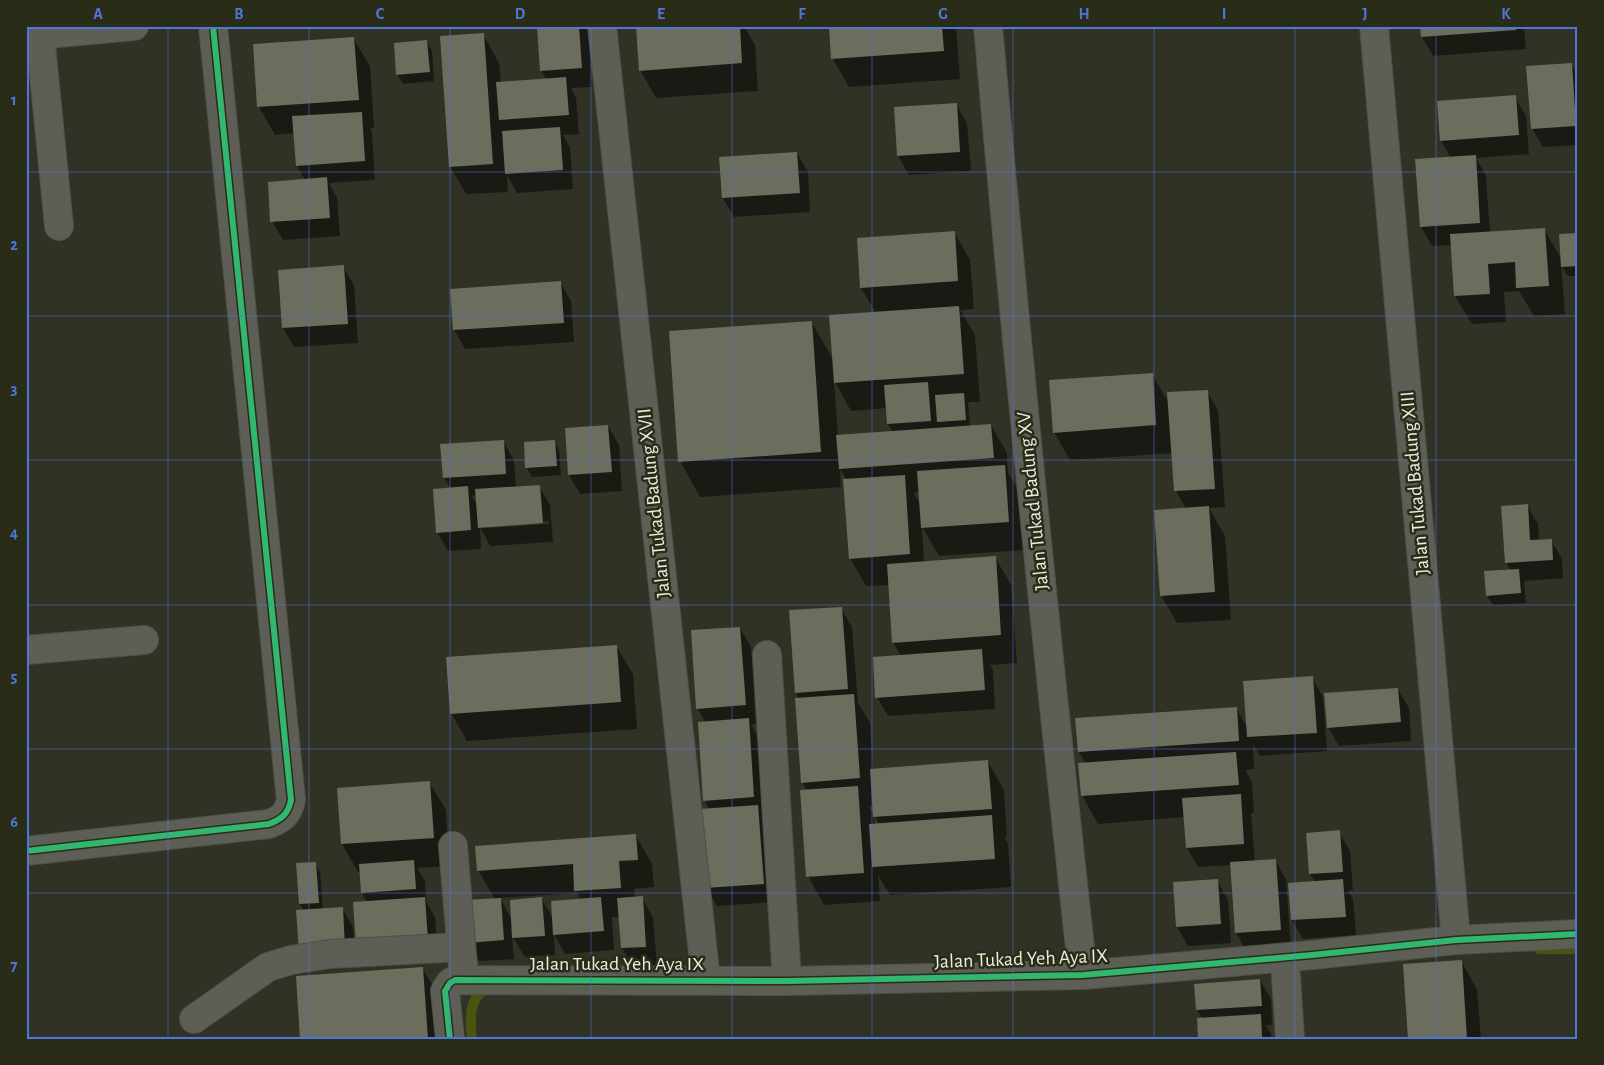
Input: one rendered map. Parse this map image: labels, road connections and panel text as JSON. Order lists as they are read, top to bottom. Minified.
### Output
{"streets":{"street":["Jalan Tukad Badung XIII","Jalan Tukad Badung XV","Jalan Tukad Badung XVII","Jalan Tukad Yeh Aya IX"]},"crossings":[["Jalan Tukad Badung XIII","Jalan Tukad Yeh Aya IX"],["Jalan Tukad Badung XV","Jalan Tukad Yeh Aya IX"],["Jalan Tukad Badung XVII","Jalan Tukad Yeh Aya IX"]],"grid":{"columns":["A","B","C","D","E","F","G","H","I","J","K"],"rows":["1","2","3","4","5","6","7"]}}
